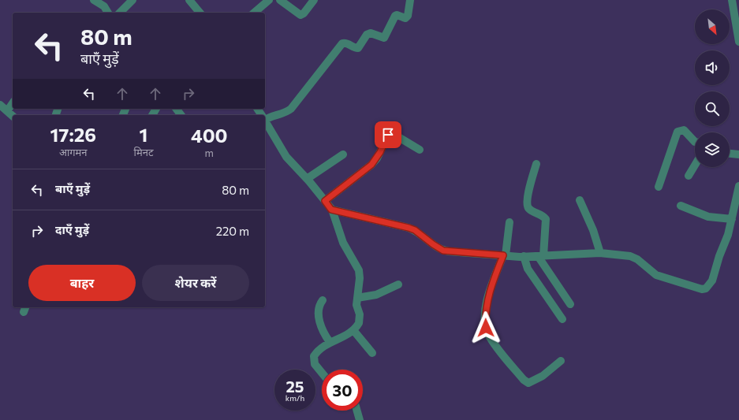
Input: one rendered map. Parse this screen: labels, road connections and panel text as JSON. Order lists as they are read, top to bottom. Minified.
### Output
{"north":"bottom right","page":{"turn":["80 m","बाएँ मुड़ें"],"eta":["17:26","आगमन","1","मिनट","400","m"],"list":[{"name":"बाएँ मुड़ें","value":"80 m"},{"name":"दाएँ मुड़ें","value":"220 m"}],"buttons":["बाहर","शेयर करें"],"speed":"25 km/h","limit":"30"}}
